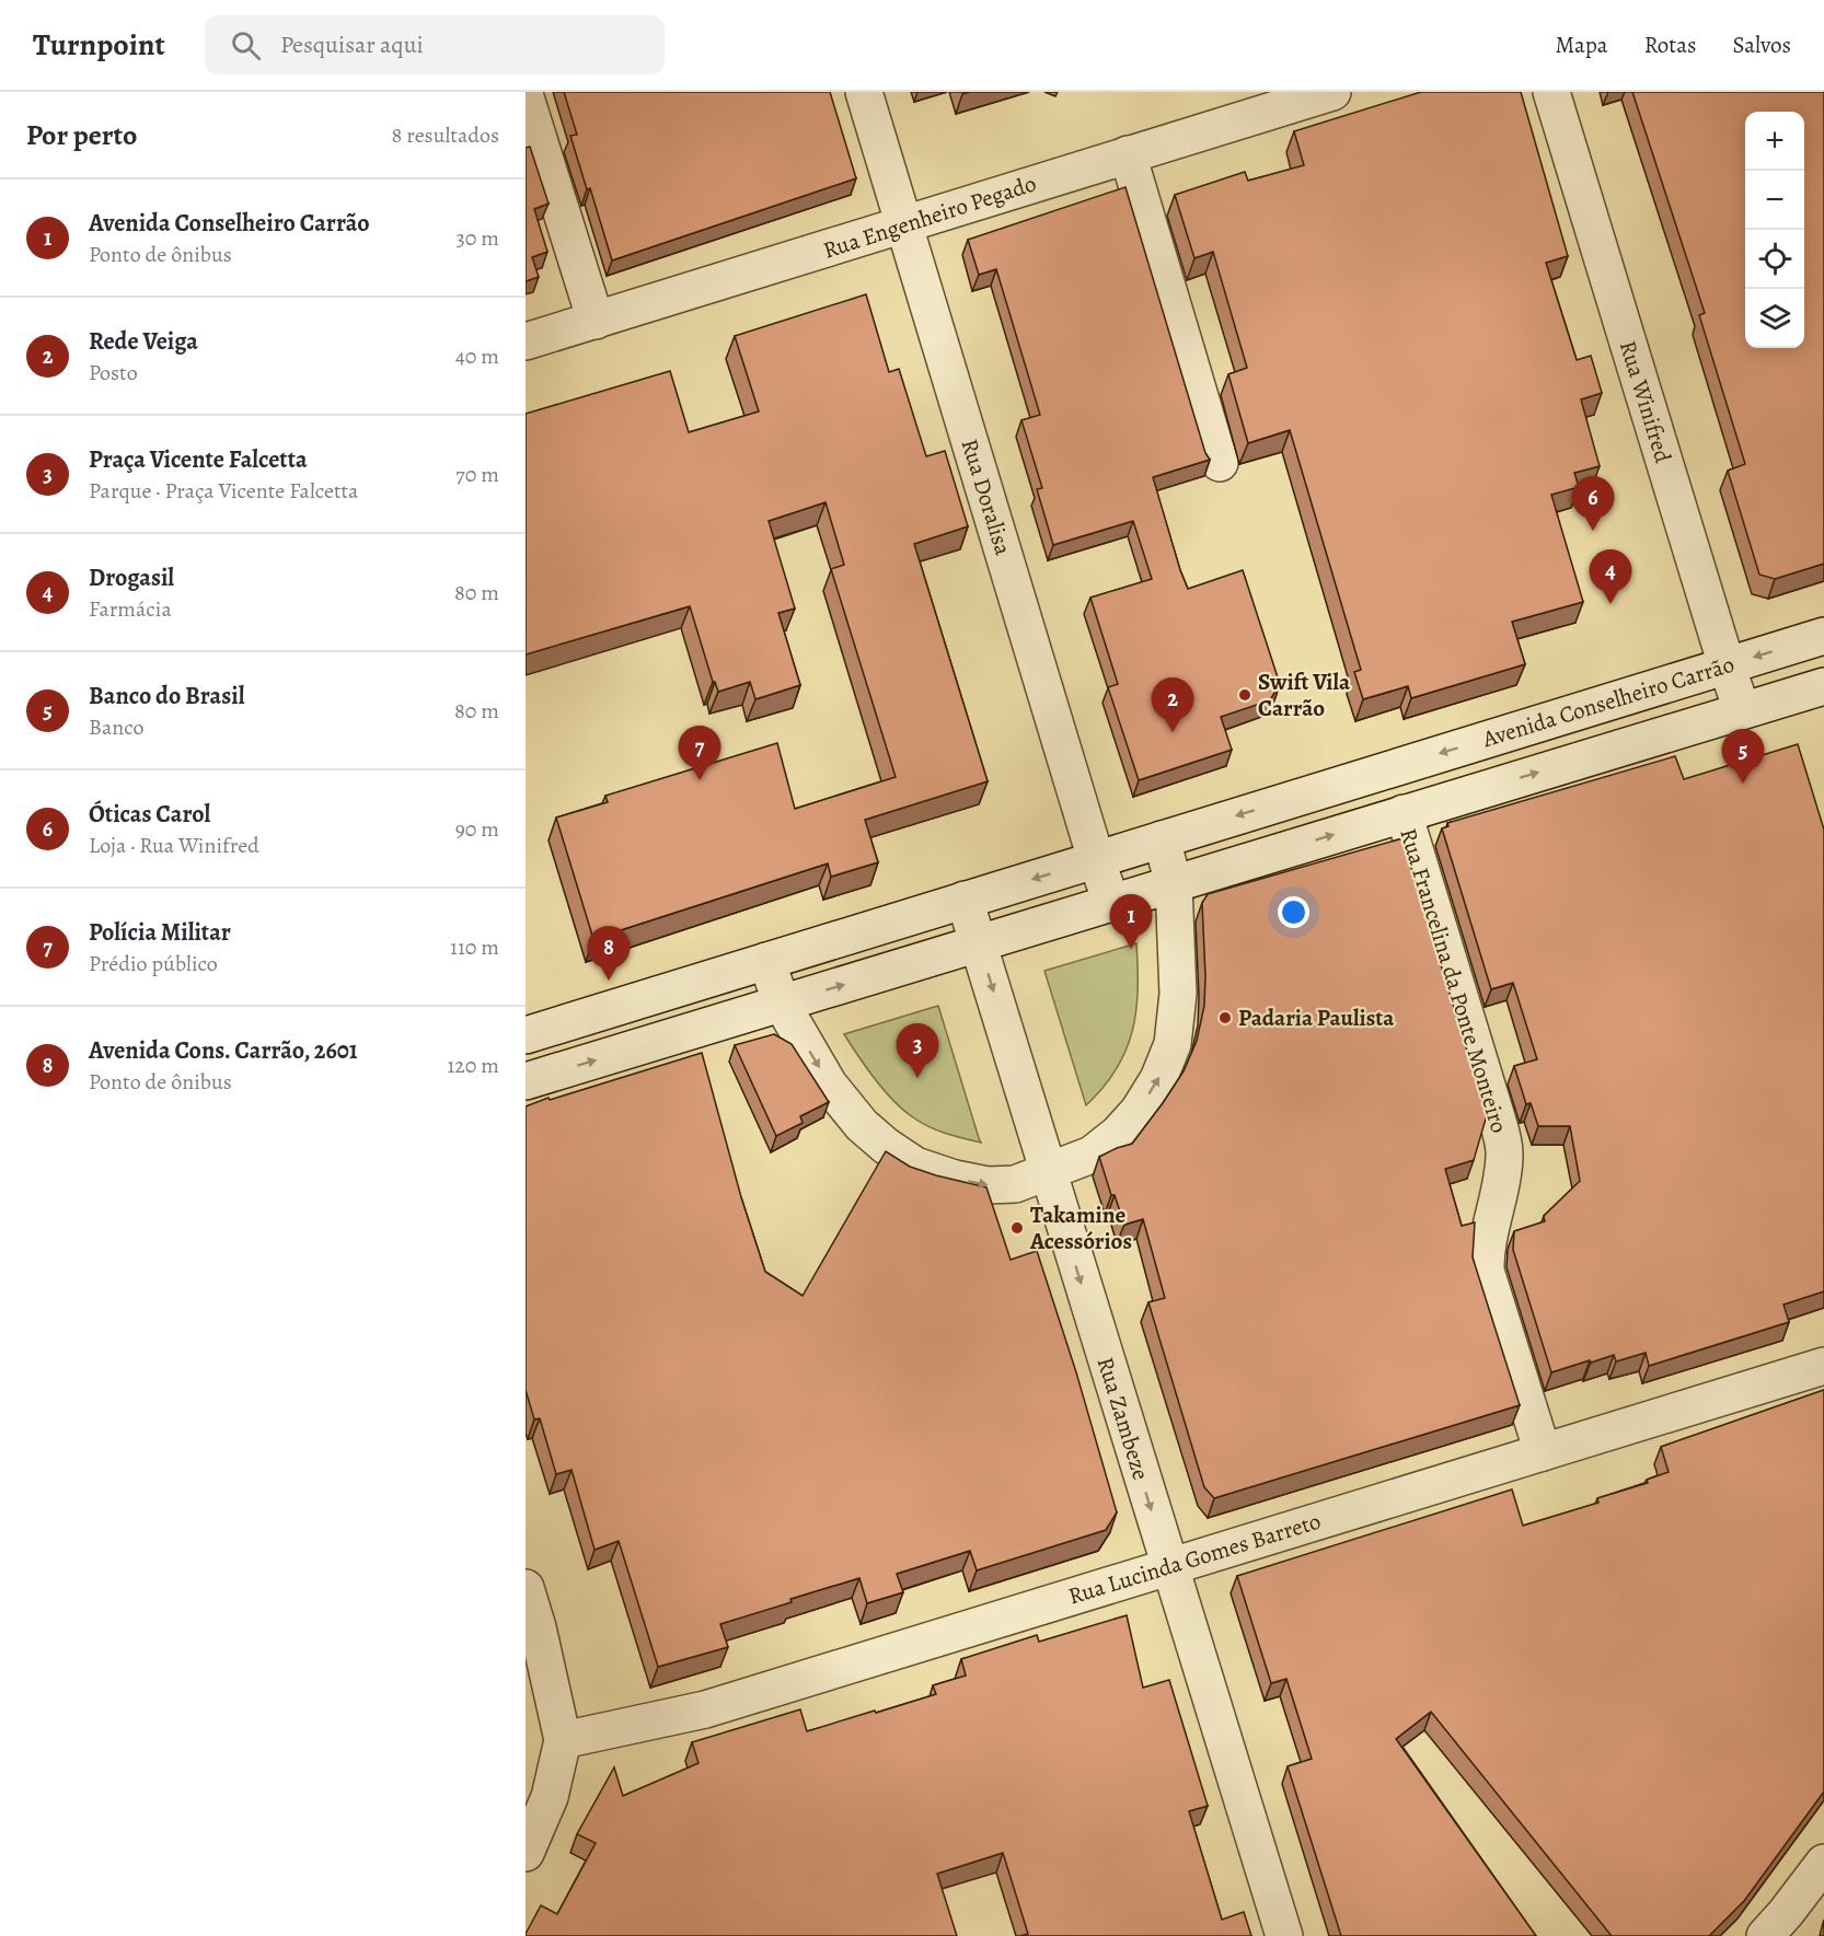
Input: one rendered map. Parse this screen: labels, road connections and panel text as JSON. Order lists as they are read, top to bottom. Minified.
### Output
{"streets":{"street":["Rua Engenheiro Pegado","Rua Winifred","Rua Doralisa","Avenida Conselheiro Carrão","Rua Francelina da Ponte Monteiro","Rua Zambeze","Rua Lucinda Gomes Barreto"]},"crossings":[["Rua Engenheiro Pegado","Rua Doralisa"],["Rua Winifred","Avenida Conselheiro Carrão"],["Rua Doralisa","Avenida Conselheiro Carrão"],["Avenida Conselheiro Carrão","Rua Francelina da Ponte Monteiro"],["Avenida Conselheiro Carrão","Rua Zambeze"],["Rua Francelina da Ponte Monteiro","Rua Lucinda Gomes Barreto"],["Rua Zambeze","Rua Lucinda Gomes Barreto"]],"one_way":["Rua Zambeze"],"places":["Swift Vila Carrão","Padaria Paulista","Takamine Acessórios"],"page":{"header":"Turnpoint","search":"Pesquisar aqui","nav":["Mapa","Rotas","Salvos"],"heading":["Por perto","8 resultados"],"map_buttons":["+","−"],"list":[{"mark":"1","name":"Avenida Conselheiro Carrão","note":"Ponto de ônibus","value":"30 m"},{"mark":"2","name":"Rede Veiga","note":"Posto","value":"40 m"},{"mark":"3","name":"Praça Vicente Falcetta","note":"Parque · Praça Vicente Falcetta","value":"70 m"},{"mark":"4","name":"Drogasil","note":"Farmácia","value":"80 m"},{"mark":"5","name":"Banco do Brasil","note":"Banco","value":"80 m"},{"mark":"6","name":"Óticas Carol","note":"Loja · Rua Winifred","value":"90 m"},{"mark":"7","name":"Polícia Militar","note":"Prédio público","value":"110 m"},{"mark":"8","name":"Avenida Cons. Carrão, 2601","note":"Ponto de ônibus","value":"120 m"}],"pins":["6","4","2","7","5","1","8","3"]}}
